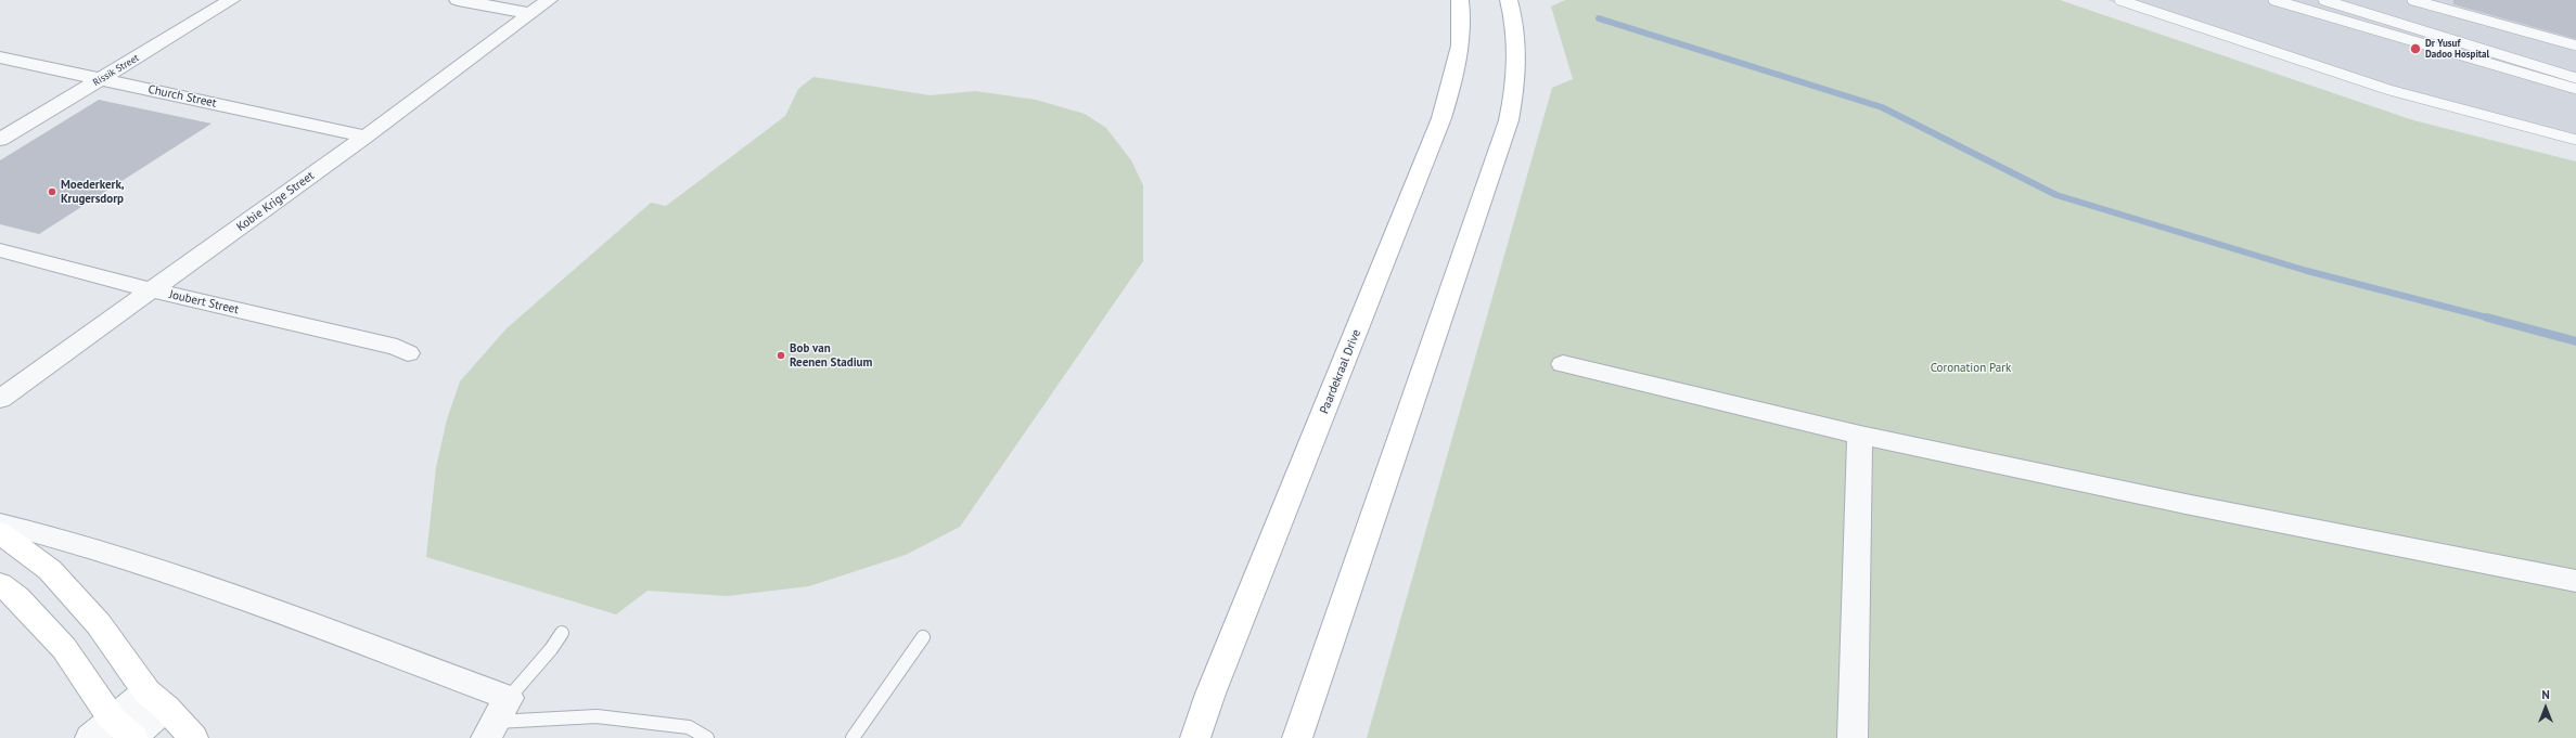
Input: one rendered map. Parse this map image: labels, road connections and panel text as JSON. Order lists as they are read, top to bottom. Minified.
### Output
{"streets":{"main road":["Paardekraal Drive"],"street":["Rissik Street","Church Street","Kobie Krige Street","Joubert Street"]},"crossings":[["Rissik Street","Church Street"],["Church Street","Kobie Krige Street"],["Kobie Krige Street","Joubert Street"]],"parks":["Coronation Park"],"places":["Dr Yusuf Dadoo Hospital","Moederkerk, Krugersdorp","Bob van Reenen Stadium"],"north":"top"}
